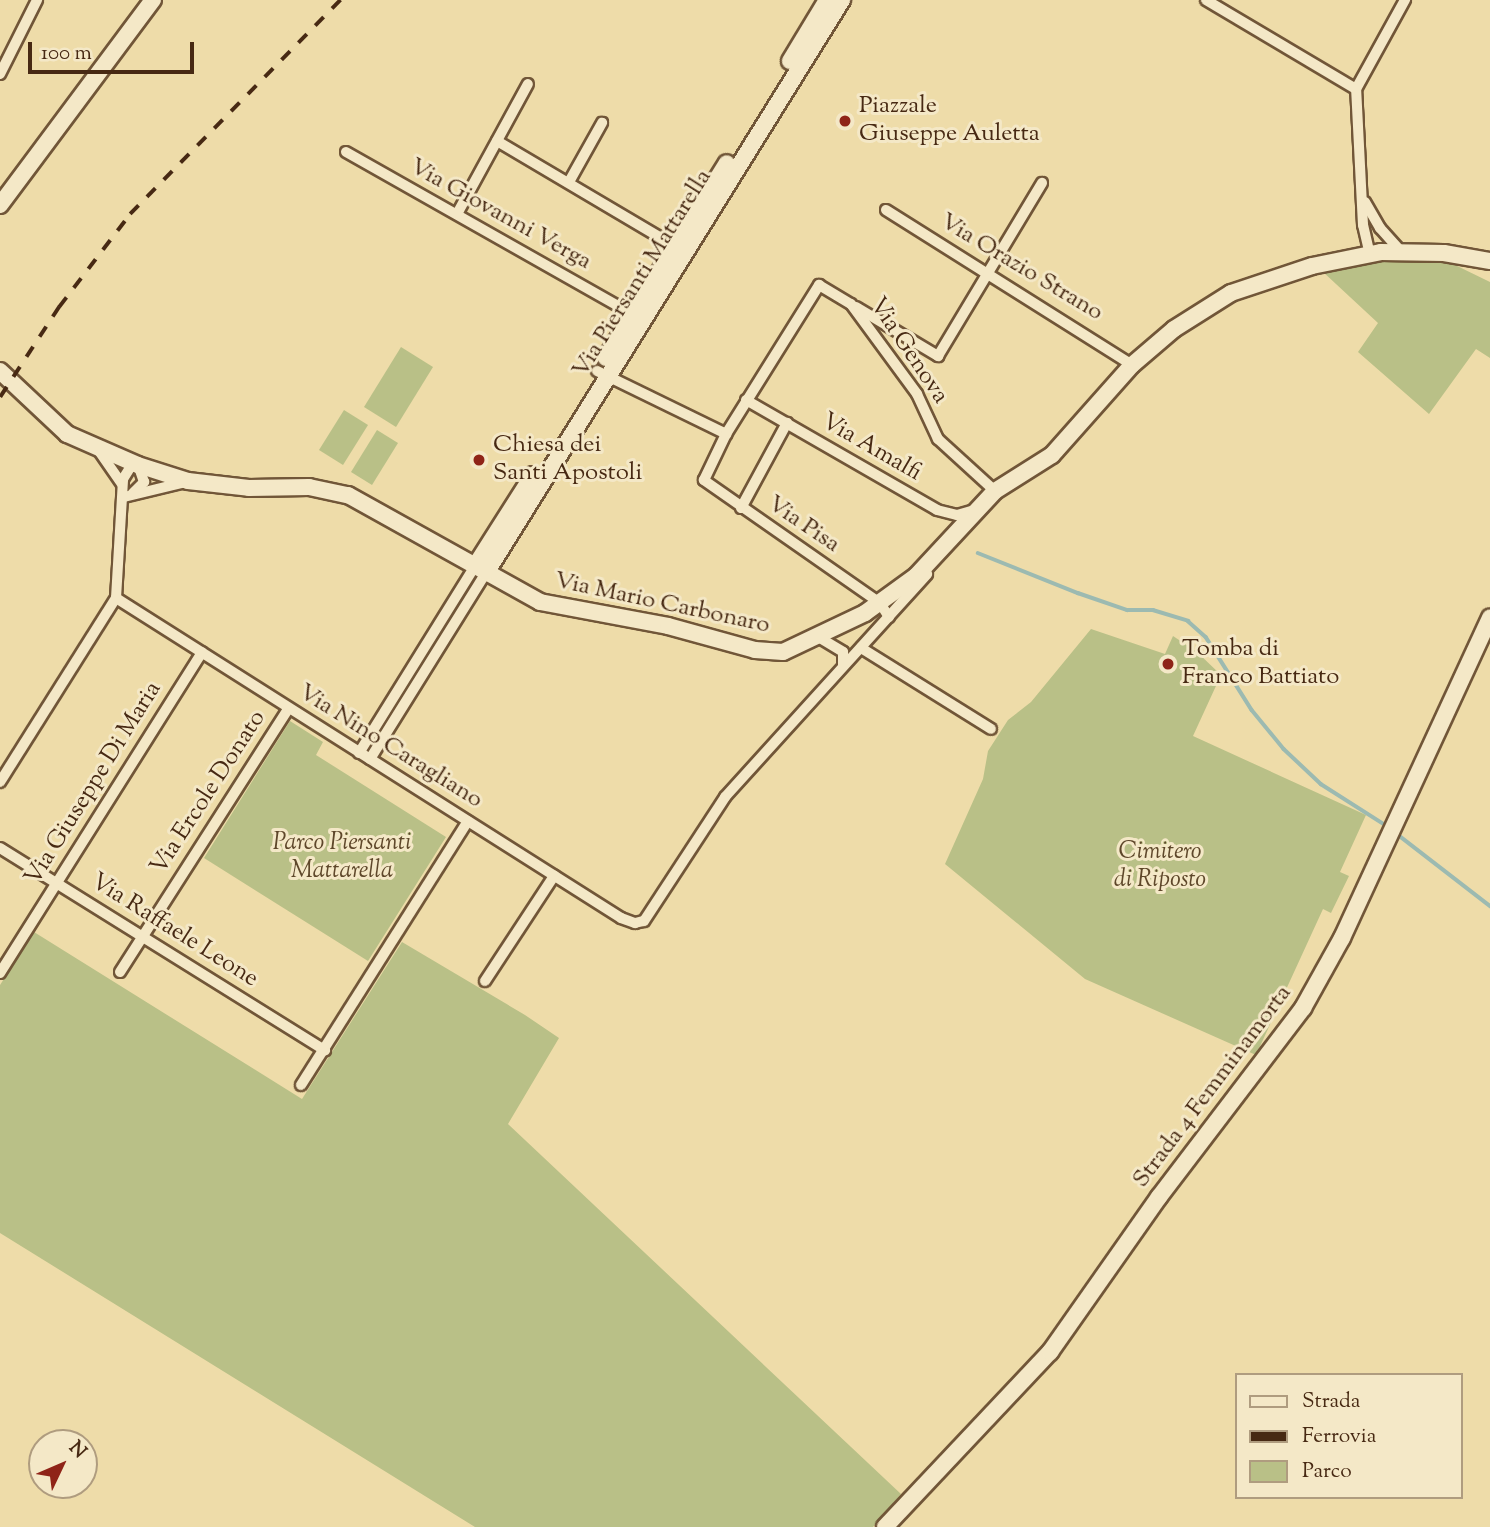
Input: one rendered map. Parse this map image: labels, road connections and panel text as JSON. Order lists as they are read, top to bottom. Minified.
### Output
{"streets":{"street":["Via Giovanni Verga","Via Orazio Strano","Via Piersanti Mattarella","Via Genova","Via Amalfi","Via Pisa","Via Mario Carbonaro","Via Nino Caragliano","Via Giuseppe Di Maria","Via Ercole Donato","Via Raffaele Leone","Strada 4 Femminamorta"]},"crossings":[["Via Giovanni Verga","Via Piersanti Mattarella"],["Via Orazio Strano","Via Mario Carbonaro"],["Via Piersanti Mattarella","Via Mario Carbonaro"],["Via Genova","Via Amalfi"],["Via Genova","Via Pisa"],["Via Genova","Via Mario Carbonaro"],["Via Amalfi","Via Mario Carbonaro"],["Via Pisa","Via Mario Carbonaro"],["Via Nino Caragliano","Via Giuseppe Di Maria"],["Via Nino Caragliano","Via Ercole Donato"],["Via Giuseppe Di Maria","Via Raffaele Leone"],["Via Ercole Donato","Via Raffaele Leone"]],"parks":["Parco Piersanti Mattarella","Cimitero di Riposto"],"places":["Piazzale Giuseppe Auletta","Chiesa dei Santi Apostoli","Tomba di Franco Battiato"],"legend":["Strada","Ferrovia","Parco"],"scale_bar":"100 m","north":"top right"}
